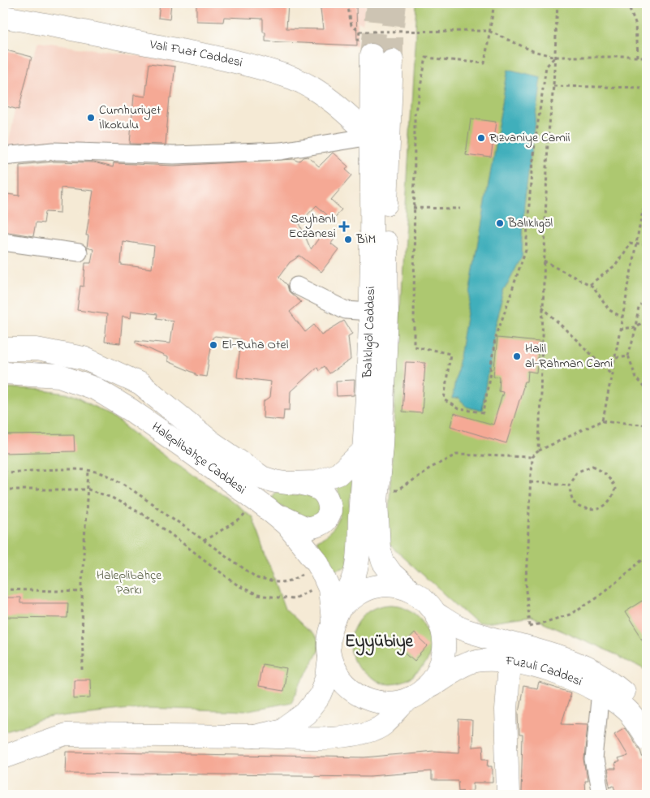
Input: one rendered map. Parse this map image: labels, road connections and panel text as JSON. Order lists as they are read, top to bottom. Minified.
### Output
{"streets":{"main road":["Vali Fuat Caddesi","Balıklıgöl Caddesi","Haleplibahçe Caddesi","Fuzuli Caddesi"]},"crossings":[["Vali Fuat Caddesi","Balıklıgöl Caddesi"],["Balıklıgöl Caddesi","Haleplibahçe Caddesi"],["Balıklıgöl Caddesi","Fuzuli Caddesi"]],"districts":["Eyyübiye"],"parks":["Haleplibahçe Parkı"],"places":{"other":["Cumhuriyet İlkokulu","Rızvaniye Camii","Balıklıgöl","BİM","El-Ruha Otel","Halil al-Rahman Cami"],"health":["Seyhanlı Eczanesi"]}}
